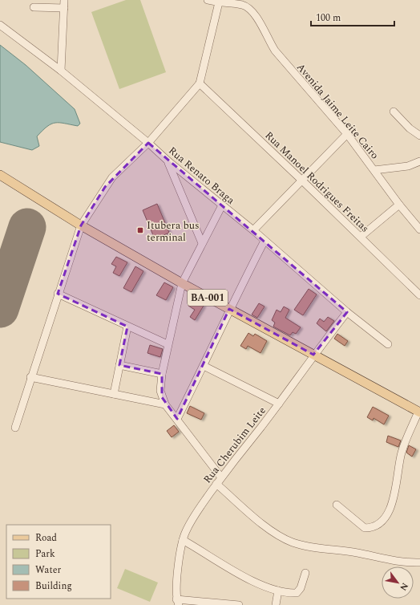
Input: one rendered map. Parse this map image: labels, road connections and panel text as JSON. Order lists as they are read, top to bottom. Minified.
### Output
{"streets":{"main road":["BA-001"],"street":["Avenida Jaime Leite Cairo","Rua Renato Braga","Rua Manoel Rodrigues Freitas","Rua Cherubim Leite"]},"crossings":[["Rua Renato Braga","Rua Cherubim Leite"],["BA-001","Rua Cherubim Leite"]],"places":{"transit":["Itubera bus terminal"]},"legend":["Road","Park","Water","Building"],"scale_bar":"100 m","north":"bottom right"}
